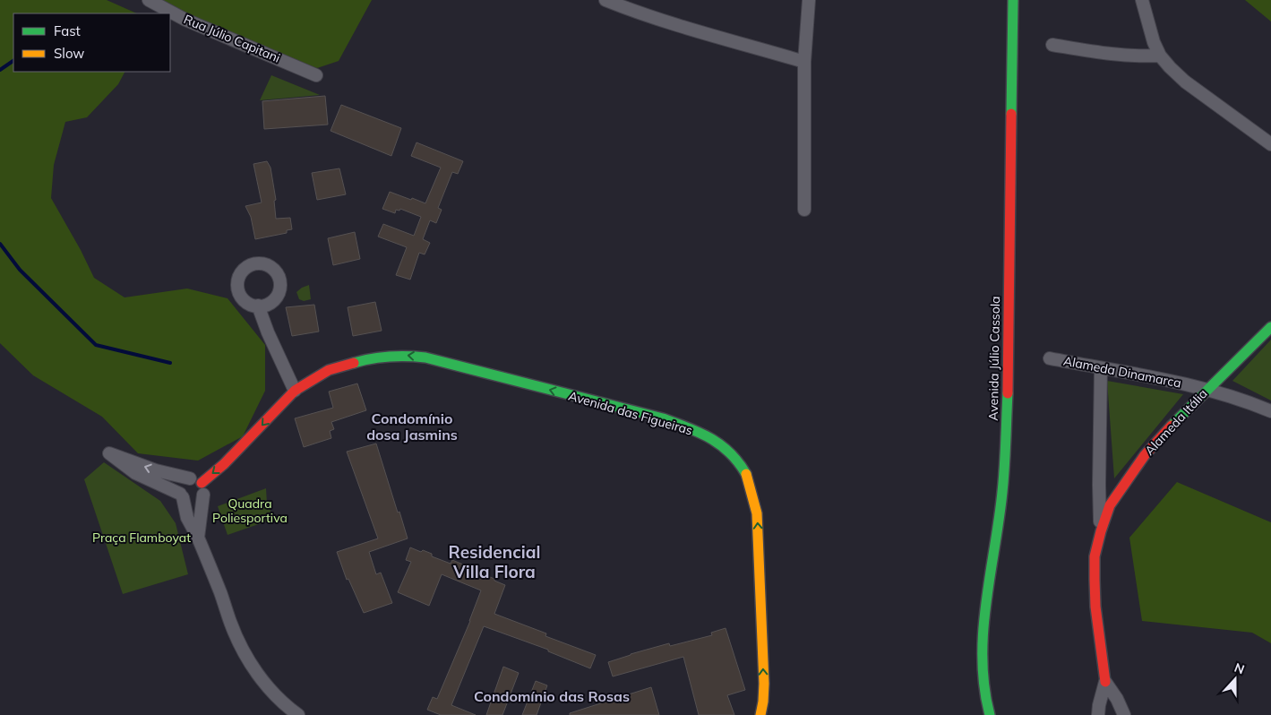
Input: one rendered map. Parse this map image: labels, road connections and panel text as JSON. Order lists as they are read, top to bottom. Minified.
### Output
{"streets":{"street":["Rua Júlio Capitani","Avenida Júlio Cassola","Alameda Dinamarca","Avenida das Figueiras","Alameda Itália"]},"crossings":[["Alameda Dinamarca","Alameda Itália"]],"districts":["Condomínio dosa Jasmins","Residencial Villa Flora","Condomínio das Rosas"],"parks":["Quadra Poliesportiva","Praça Flamboyat"],"legend":["Fast","Slow"],"north":"top"}
